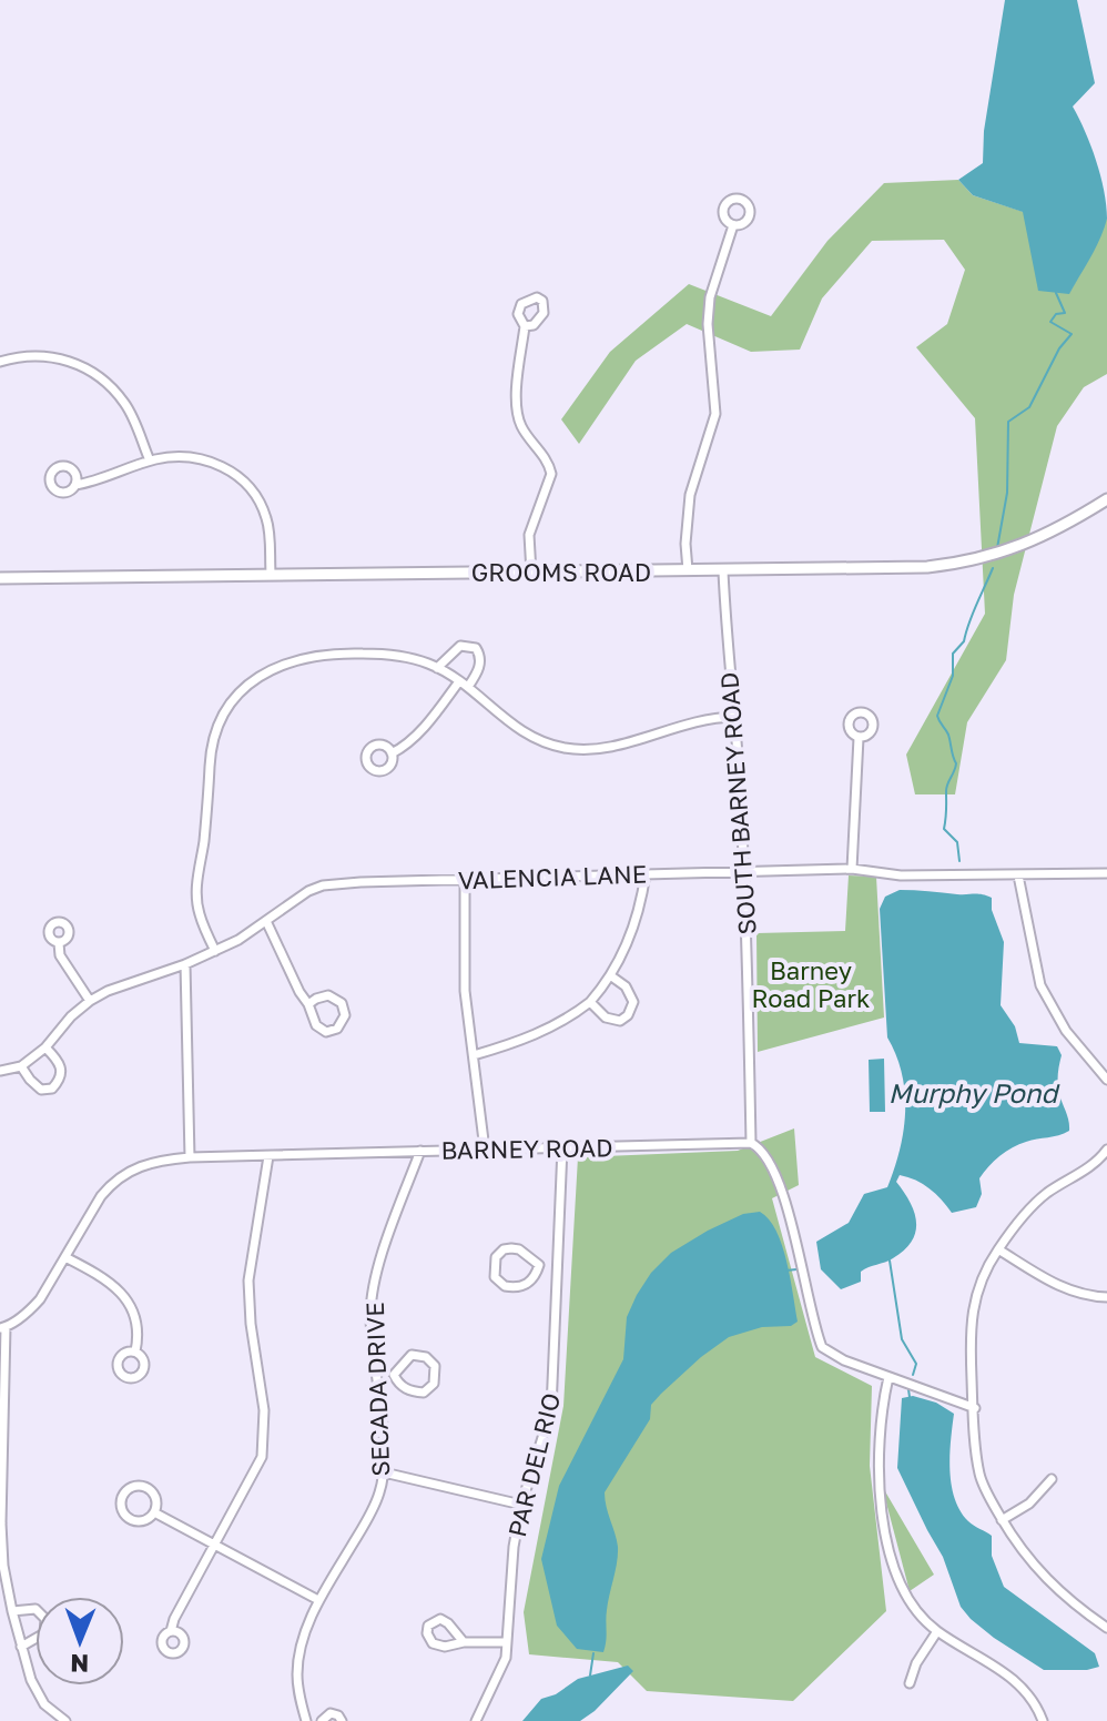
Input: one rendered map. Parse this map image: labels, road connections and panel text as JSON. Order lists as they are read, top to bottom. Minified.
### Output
{"streets":{"street":["GROOMS ROAD","SOUTH BARNEY ROAD","VALENCIA LANE","BARNEY ROAD","SECADA DRIVE","PAR DEL RIO"]},"crossings":[["GROOMS ROAD","SOUTH BARNEY ROAD"],["SOUTH BARNEY ROAD","VALENCIA LANE"],["SOUTH BARNEY ROAD","BARNEY ROAD"],["BARNEY ROAD","SECADA DRIVE"],["BARNEY ROAD","PAR DEL RIO"]],"water":["Murphy Pond"],"parks":["Barney Road Park"],"north":"bottom"}
